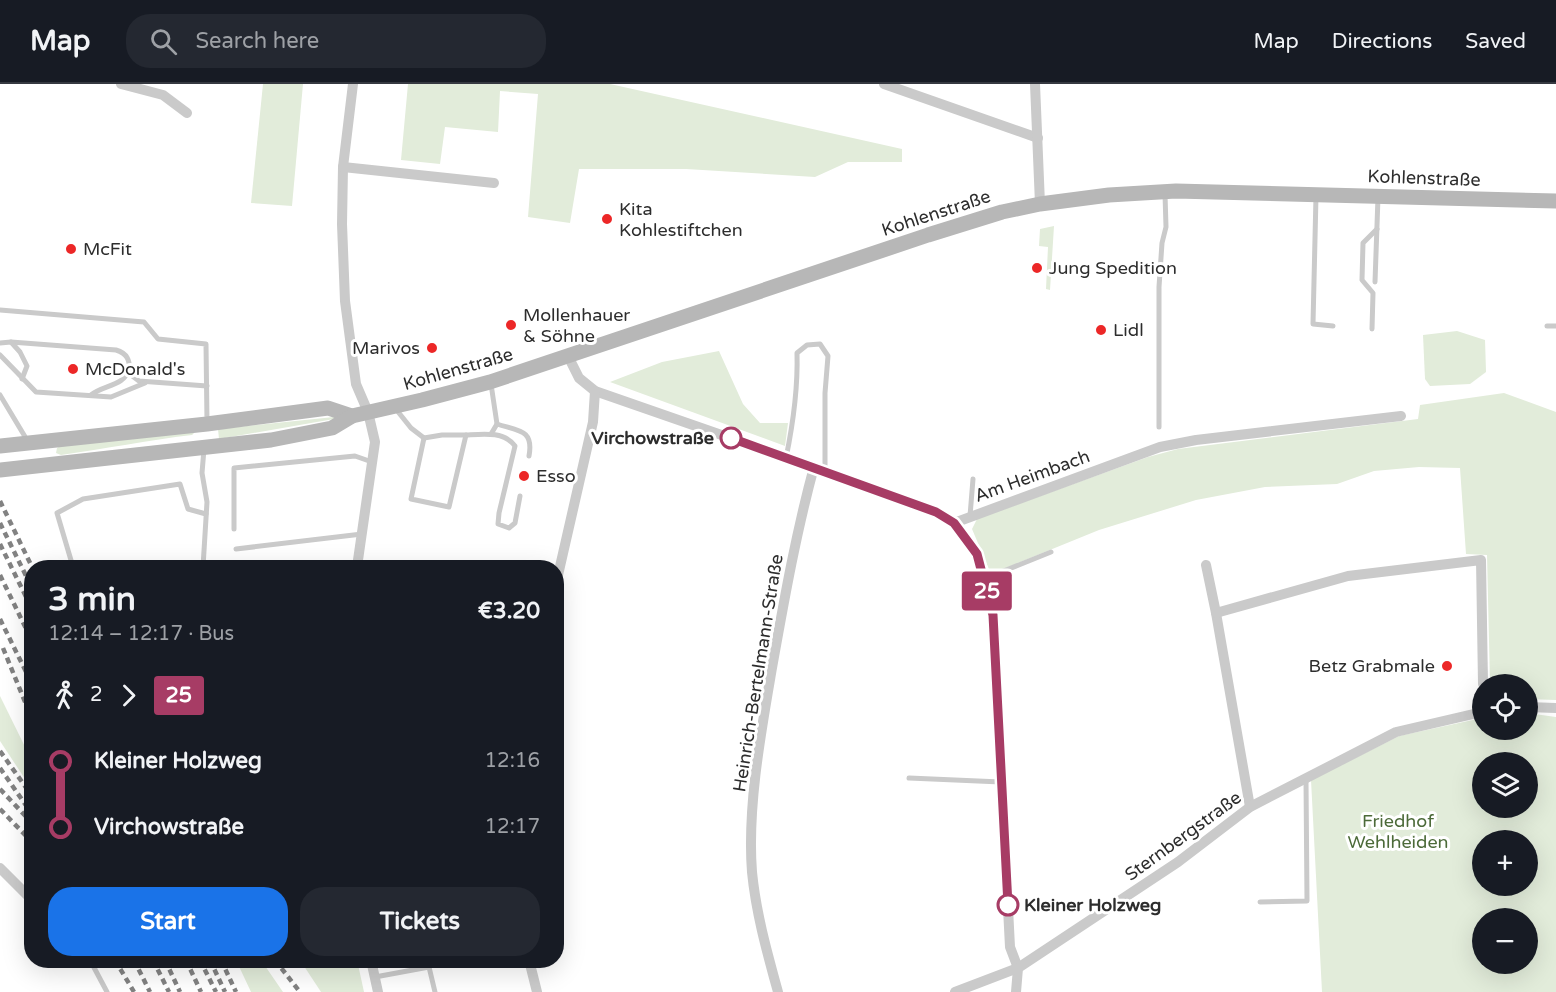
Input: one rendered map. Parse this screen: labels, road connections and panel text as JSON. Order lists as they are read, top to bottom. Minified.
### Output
{"streets":{"main road":["Kohlenstraße"],"street":["Am Heimbach","Heinrich-Bertelmann-Straße","Sternbergstraße"]},"parks":["Friedhof Wehlheiden"],"places":["Kita Kohlestiftchen","McFit","Jung Spedition","Mollenhauer & Söhne","Lidl","Marivos","McDonald's","Virchowstraße","Esso","Betz Grabmale","Kleiner Holzweg"],"lines":["bus line 25"],"page":{"header":"Map","search":"Search here","nav":["Map","Directions","Saved"],"on_map":"25","heading":["3 min","12:14 – 12:17 · Bus","€3.20"],"legs":["2","25"],"map_buttons":["+","−"],"list":[{"name":"Kleiner Holzweg","value":"12:16"},{"name":"Virchowstraße","value":"12:17"}],"buttons":["Start","Tickets"]}}
